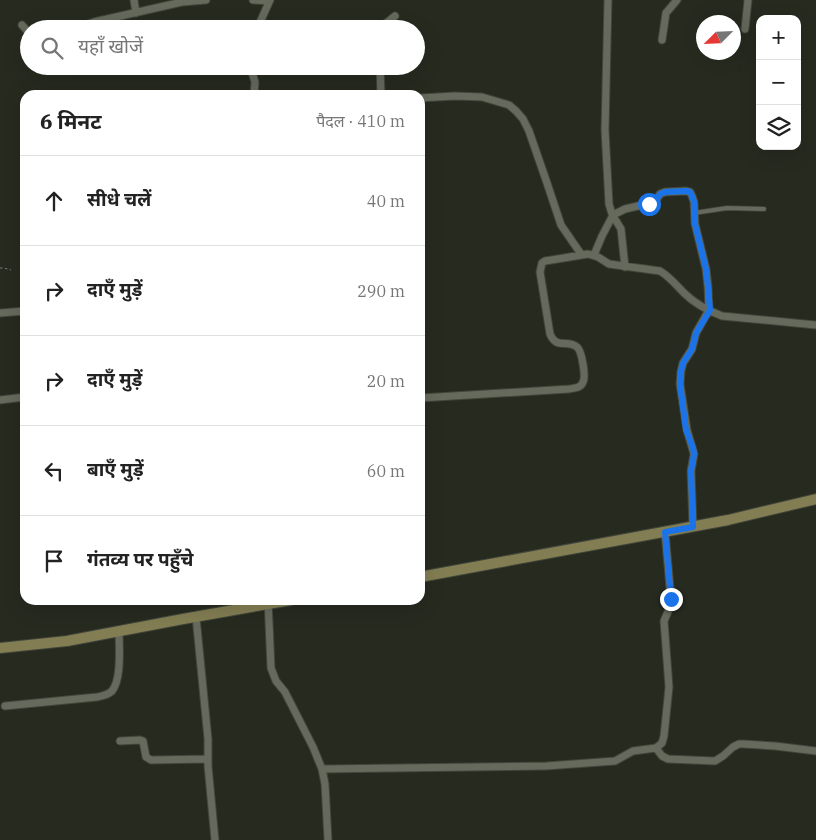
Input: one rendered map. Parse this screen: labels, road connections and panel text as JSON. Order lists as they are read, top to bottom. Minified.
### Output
{"north":"bottom left","page":{"map_buttons":["+","−"],"search":"यहाँ खोजें","heading":["6 मिनट","पैदल · 410 m"],"list":[["सीधे चलें","40 m"],["दाएँ मुड़ें","290 m"],["दाएँ मुड़ें","20 m"],["बाएँ मुड़ें","60 m"],"गंतव्य पर पहुँचे"]}}
